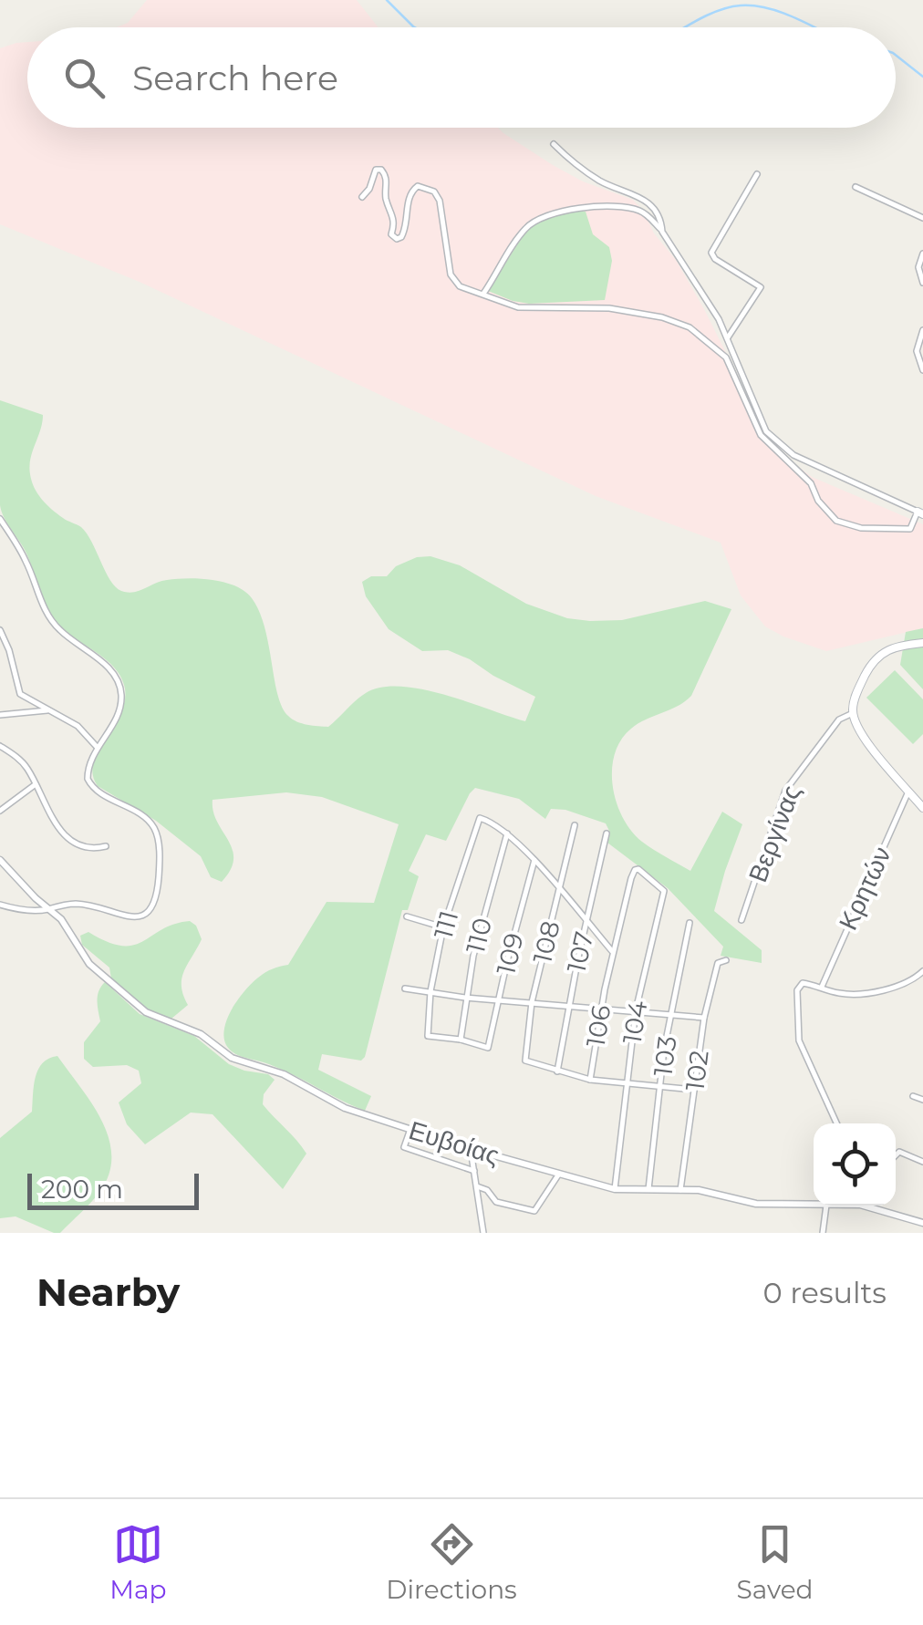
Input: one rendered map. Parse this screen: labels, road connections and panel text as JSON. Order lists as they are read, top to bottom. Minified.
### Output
{"streets":{"street":["Βεργίνας","Κρητών","111","110","108","107","109","104","106","103","102","Ευβοίας"]},"crossings":[["111","110"],["111","109"],["110","109"],["108","107"],["104","106"],["104","Ευβοίας"],["103","Ευβοίας"],["102","Ευβοίας"]],"scale_bar":"200 m","page":{"search":"Search here","scale":"200 m","heading":["Nearby","0 results"],"nav":["Map","Directions","Saved"]}}
